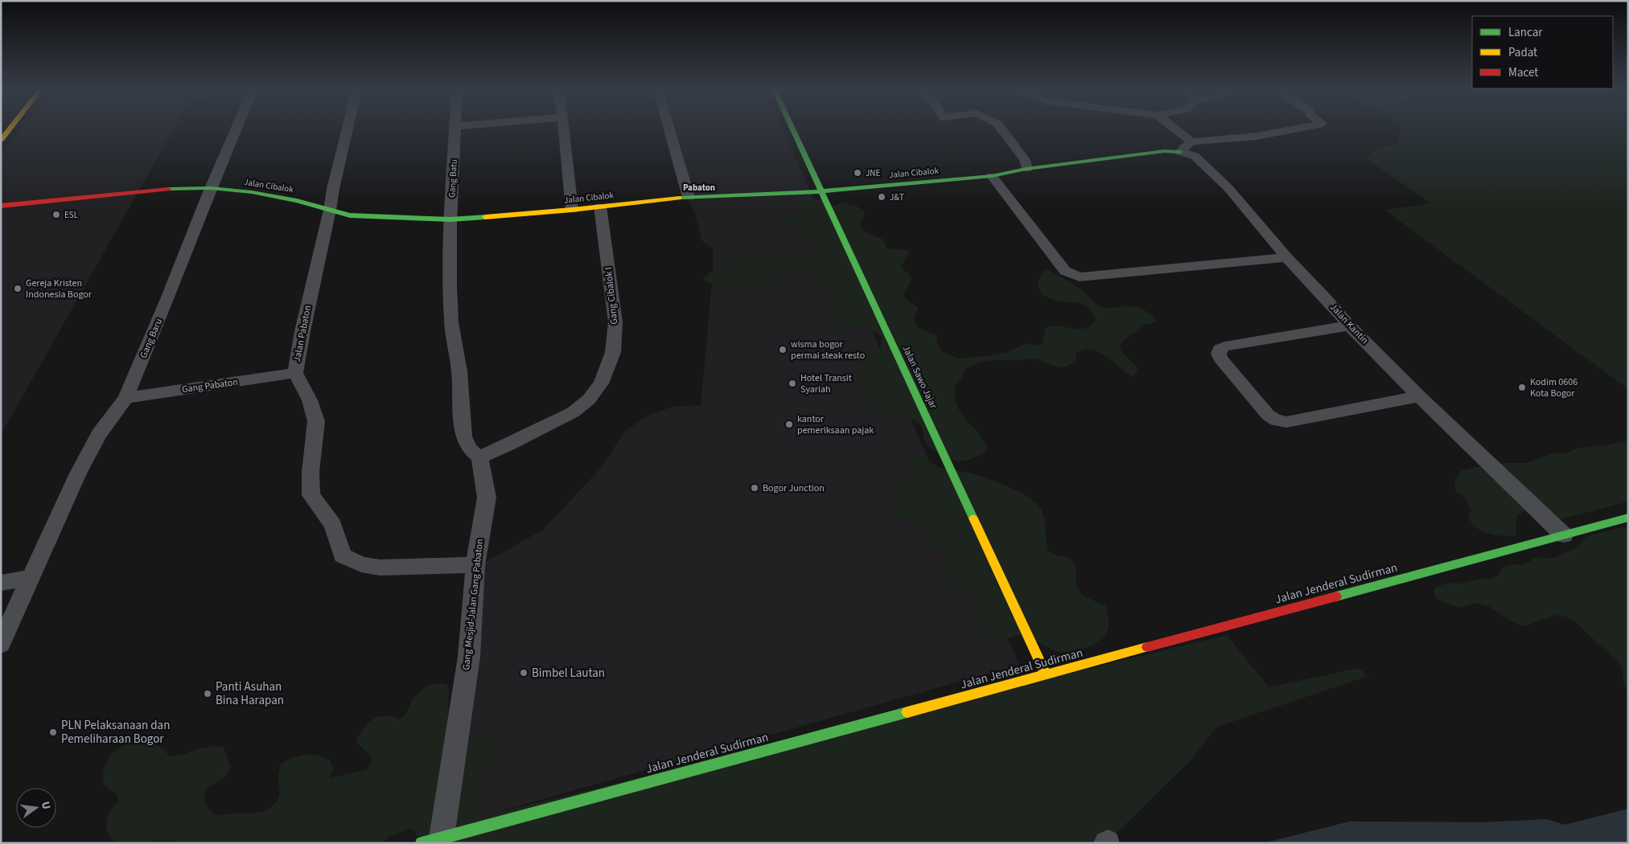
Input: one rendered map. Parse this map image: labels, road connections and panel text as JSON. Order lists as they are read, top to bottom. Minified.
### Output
{"streets":{"street":["Jalan Cibalok","Gang Batu","Gang Cibalok I","Jalan Kantin","Jalan Pabaton","Gang Baru","Jalan Sawo Jajar","Gang Pabaton","Jalan Jenderal Sudirman","Gang Mesjid-Jalan Gang Pabaton"]},"crossings":[["Jalan Cibalok","Gang Batu"],["Jalan Cibalok","Gang Cibalok I"],["Jalan Cibalok","Jalan Kantin"],["Jalan Cibalok","Jalan Pabaton"],["Jalan Cibalok","Gang Baru"],["Jalan Cibalok","Jalan Sawo Jajar"],["Gang Cibalok I","Gang Mesjid-Jalan Gang Pabaton"],["Jalan Kantin","Jalan Jenderal Sudirman"],["Jalan Pabaton","Gang Pabaton"],["Jalan Pabaton","Gang Mesjid-Jalan Gang Pabaton"],["Gang Baru","Gang Pabaton"],["Jalan Sawo Jajar","Jalan Jenderal Sudirman"],["Jalan Jenderal Sudirman","Gang Mesjid-Jalan Gang Pabaton"]],"districts":["Pabaton"],"places":["JNE","J&T","ESL","Gereja Kristen Indonesia Bogor","wisma bogor permai steak resto","Hotel Transit Syariah","Kodim 0606 Kota Bogor","kantor pemeriksaan pajak","Bogor Junction","Bimbel Lautan","Panti Asuhan Bina Harapan","PLN Pelaksanaan dan Pemeliharaan Bogor"],"legend":["Lancar","Padat","Macet"],"north":"right"}
